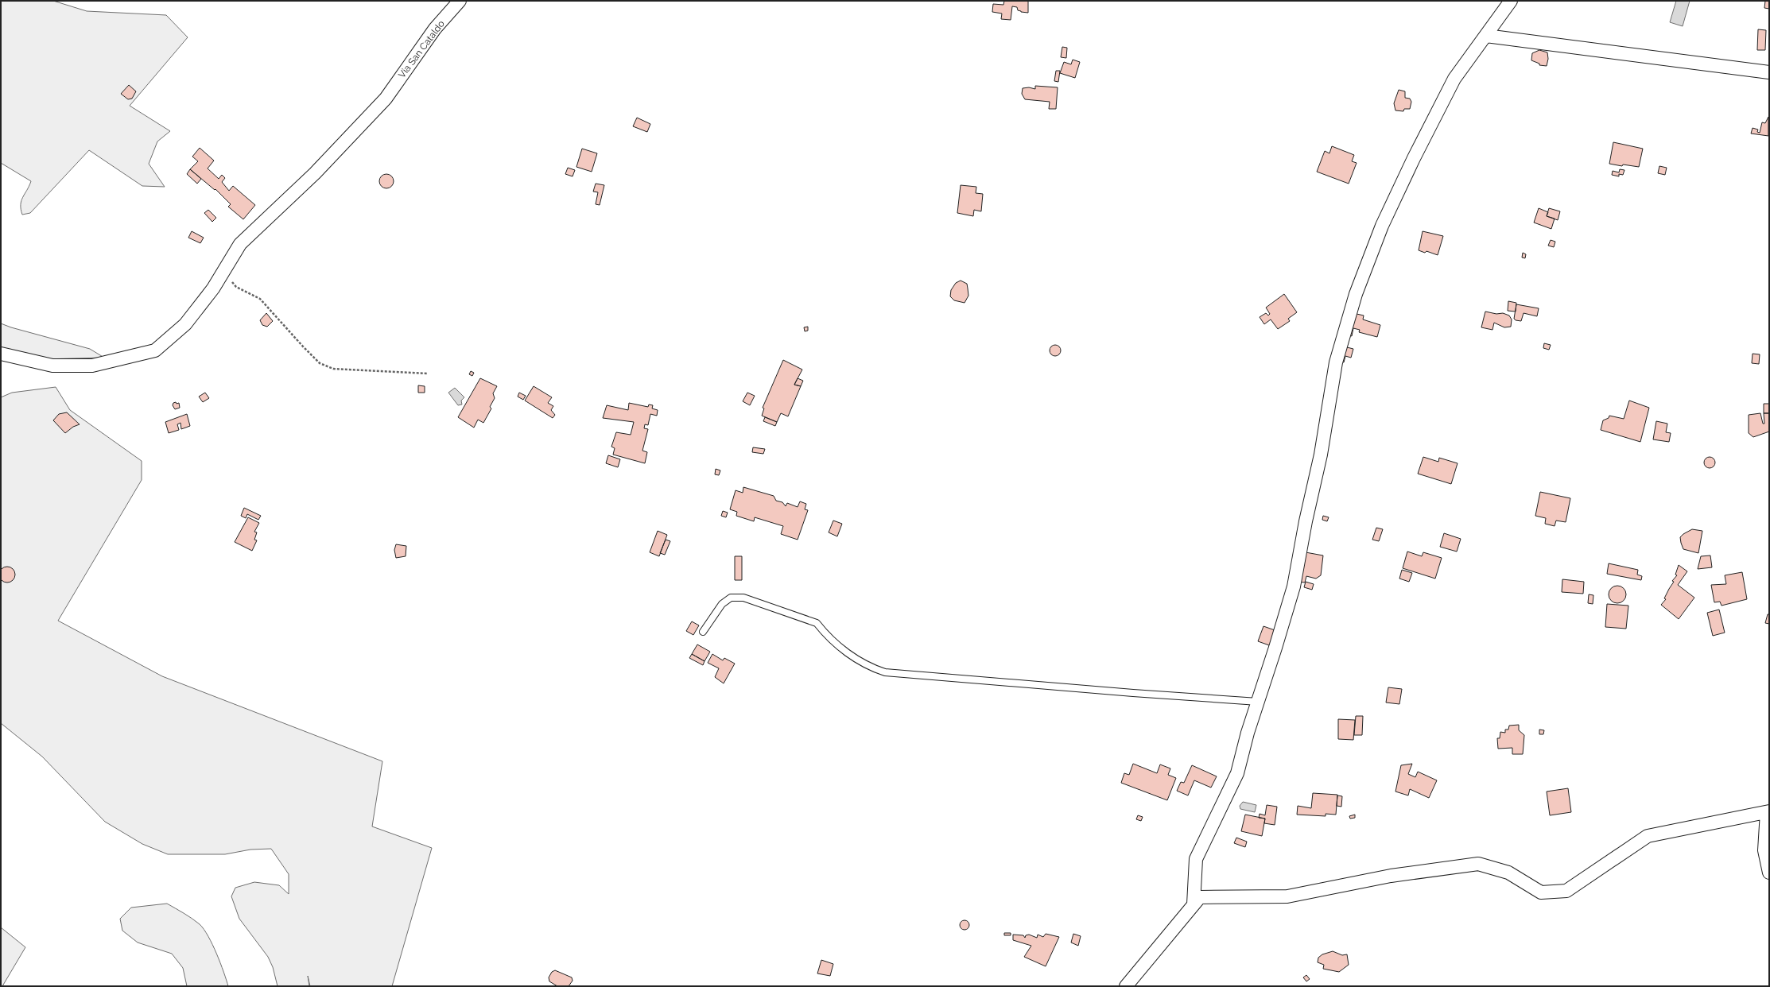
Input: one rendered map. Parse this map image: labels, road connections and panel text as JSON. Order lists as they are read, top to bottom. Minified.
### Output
{"streets":{"street":["Via San Cataldo"]}}
